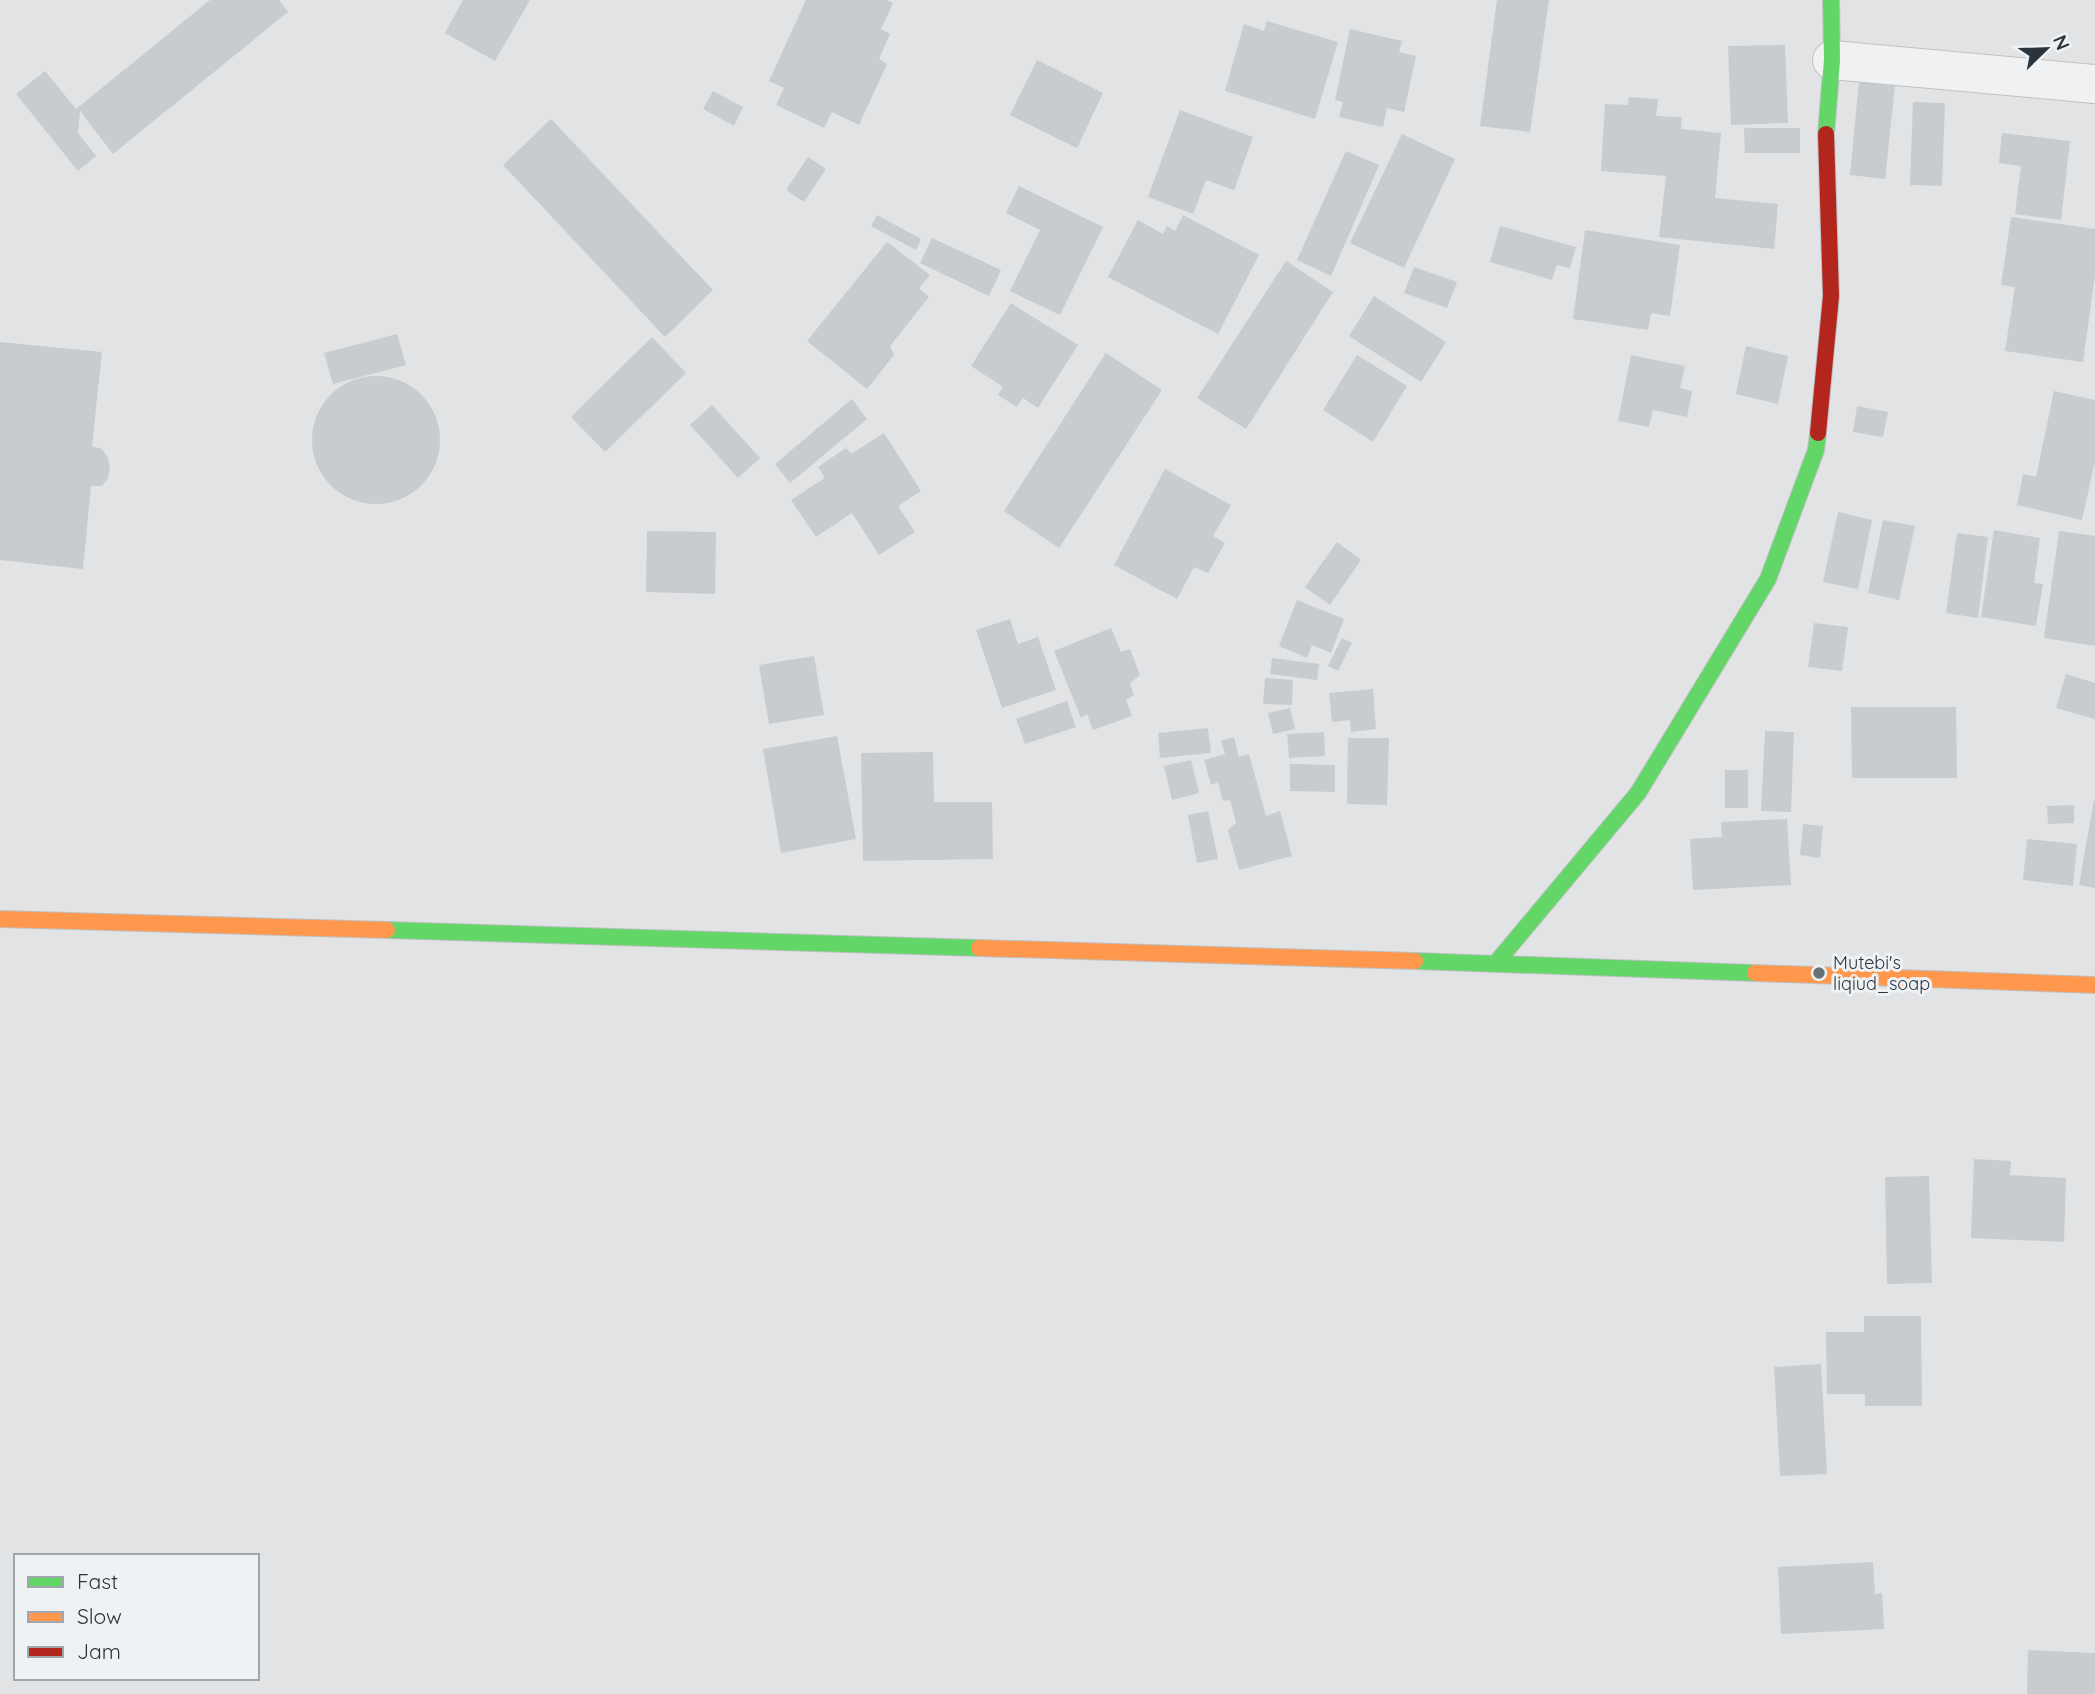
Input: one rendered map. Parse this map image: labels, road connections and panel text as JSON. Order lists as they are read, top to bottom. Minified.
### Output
{"places":["Mutebi's liqiud_soap"],"legend":["Fast","Slow","Jam"],"north":"top right"}
